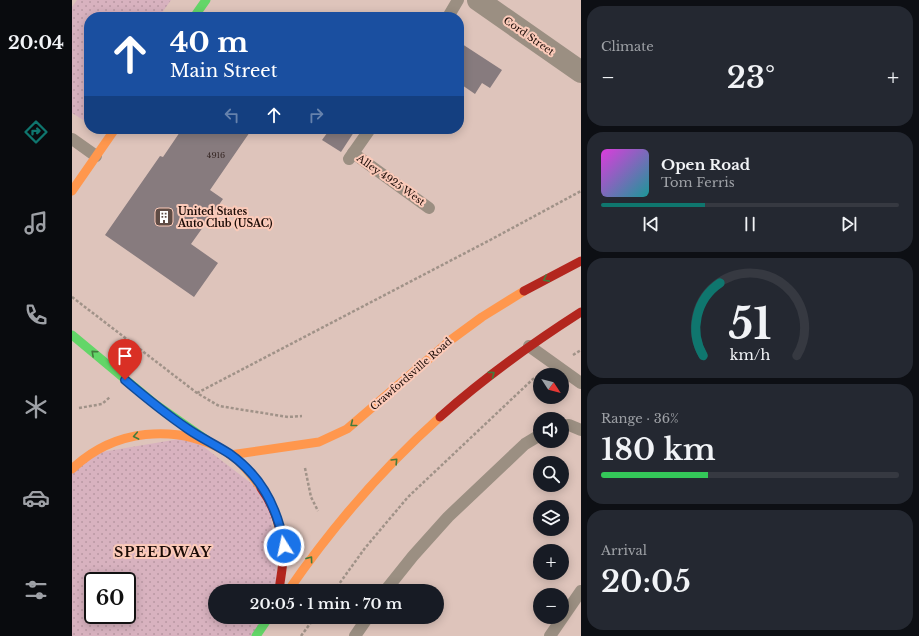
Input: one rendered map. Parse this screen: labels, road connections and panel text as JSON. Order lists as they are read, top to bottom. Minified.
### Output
{"streets":{"main road":["Crawfordsville Road"],"street":["Cord Street"],"lane":["Alley 4925 West"]},"districts":["SPEEDWAY"],"places":{"building":["United States Auto Club (USAC)"]},"house_numbers":["4916"],"north":"bottom right","page":{"tabs":"20:04","tile":["Climate",["Range · 36%","180 km"],["Arrival","20:05"]],"turn":["40 m","Main Street"],"heat":["−","23°","+"],"song":["Open Road","Tom Ferris"],"map_buttons":["+","−"],"limit":"60","trip":"20:05 · 1 min · 70 m","gauge":["51","km/h"]}}
